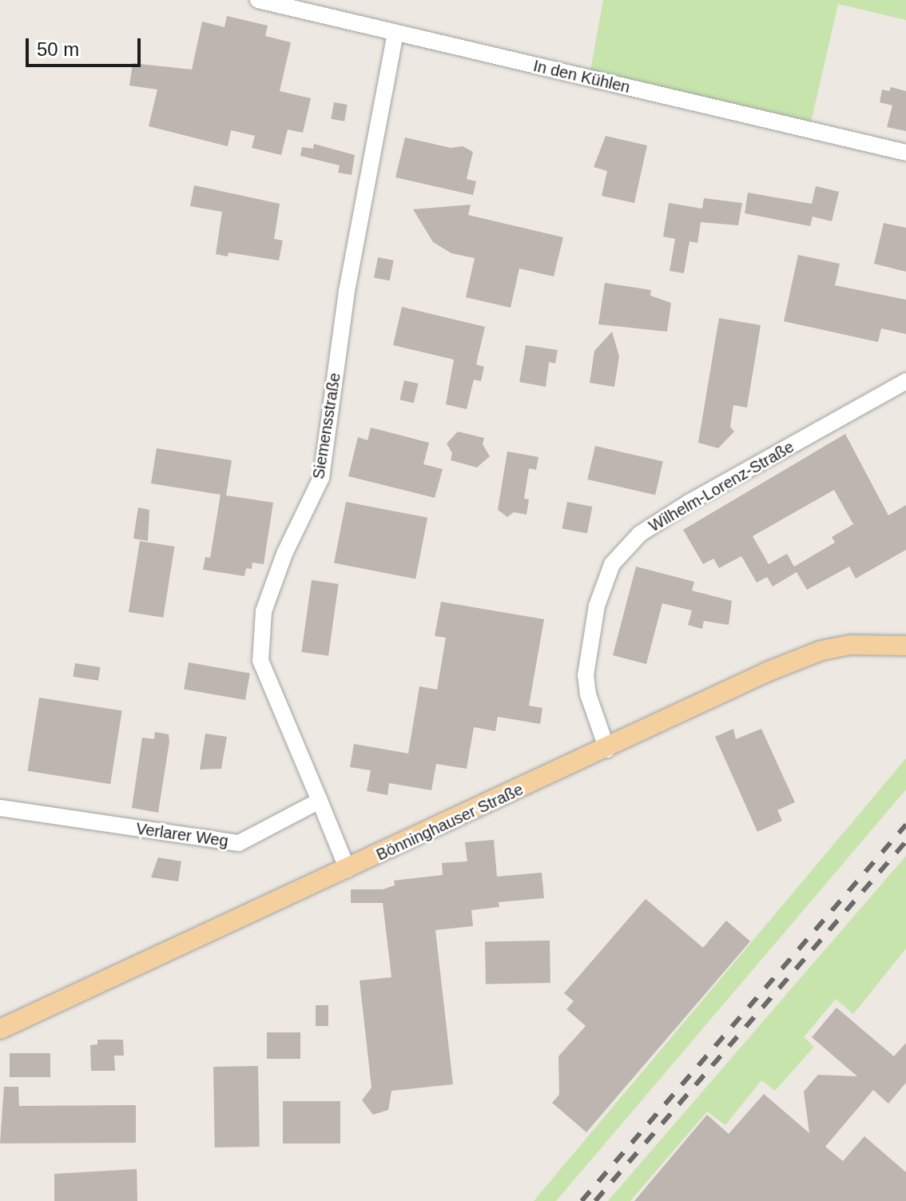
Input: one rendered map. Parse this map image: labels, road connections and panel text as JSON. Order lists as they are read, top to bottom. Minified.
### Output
{"streets":{"main road":["Bönninghauser Straße"],"street":["In den Kühlen","Siemensstraße","Wilhelm-Lorenz-Straße","Verlarer Weg"]},"crossings":[["In den Kühlen","Siemensstraße"],["Siemensstraße","Verlarer Weg"],["Wilhelm-Lorenz-Straße","Bönninghauser Straße"]],"scale_bar":"50 m"}
